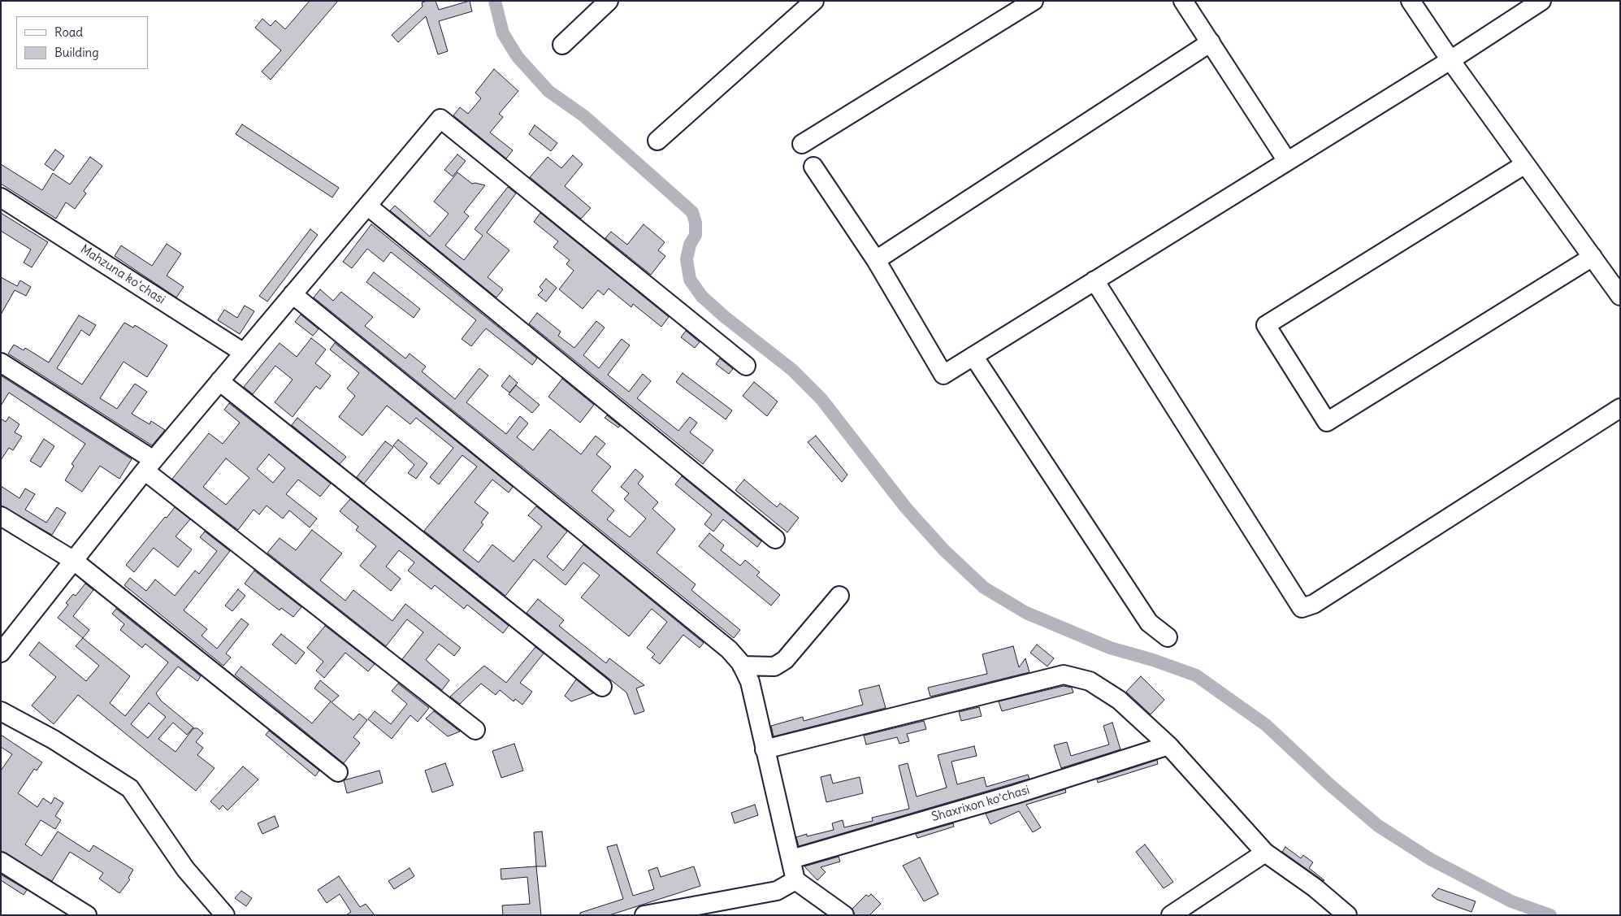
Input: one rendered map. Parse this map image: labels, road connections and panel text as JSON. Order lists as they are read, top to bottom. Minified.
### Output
{"streets":{"street":["Mahzuna koʻchasi","Shaxrixon koʻchasi"]},"legend":["Road","Building"]}
